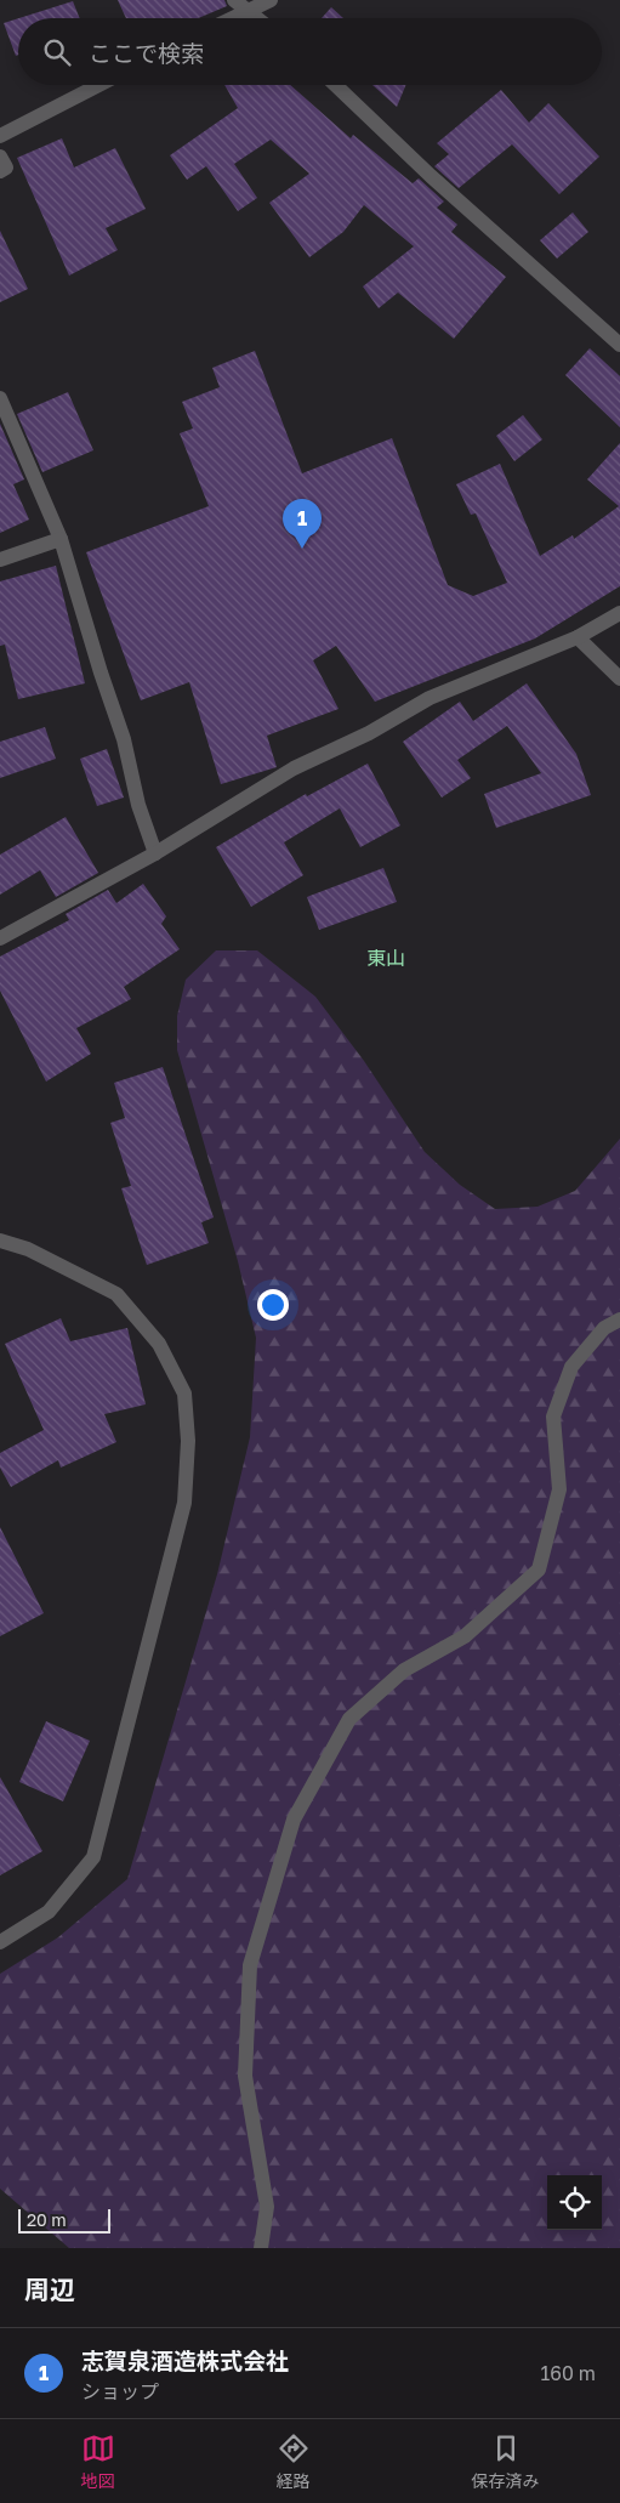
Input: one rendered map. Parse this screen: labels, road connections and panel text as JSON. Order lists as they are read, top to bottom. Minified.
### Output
{"districts":["東山"],"scale_bar":"20 m","page":{"search":"ここで検索","pins":"1","scale":"20 m","heading":"周辺","list":[{"mark":"1","name":"志賀泉酒造株式会社","note":"ショップ","value":"160 m"}],"nav":["地図","経路","保存済み"]}}
